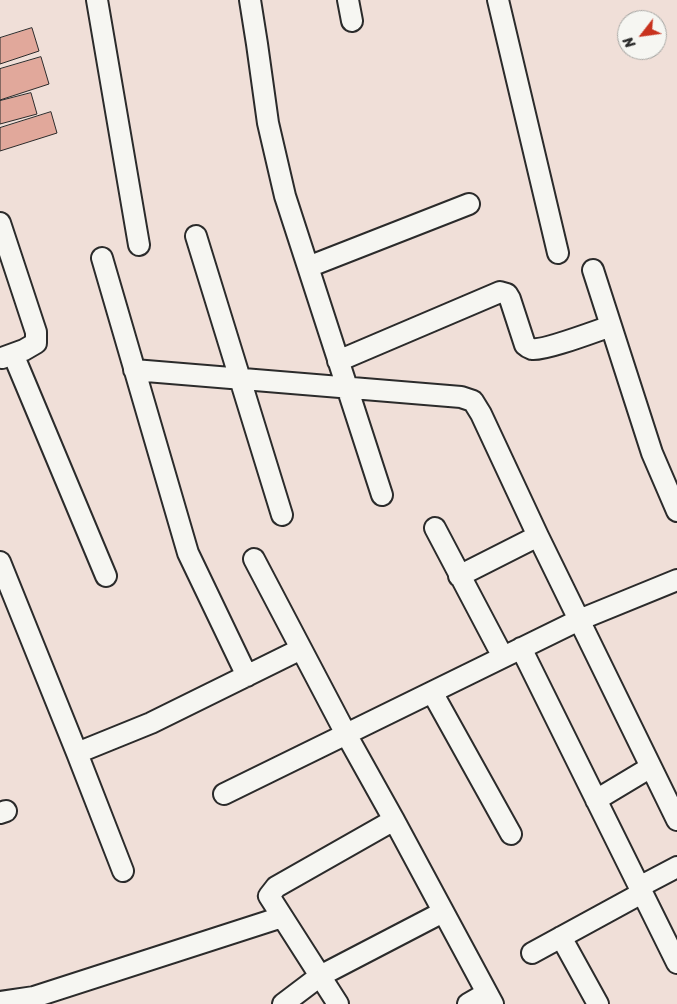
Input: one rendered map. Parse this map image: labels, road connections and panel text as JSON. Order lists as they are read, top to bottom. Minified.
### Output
{"north":"bottom left"}
